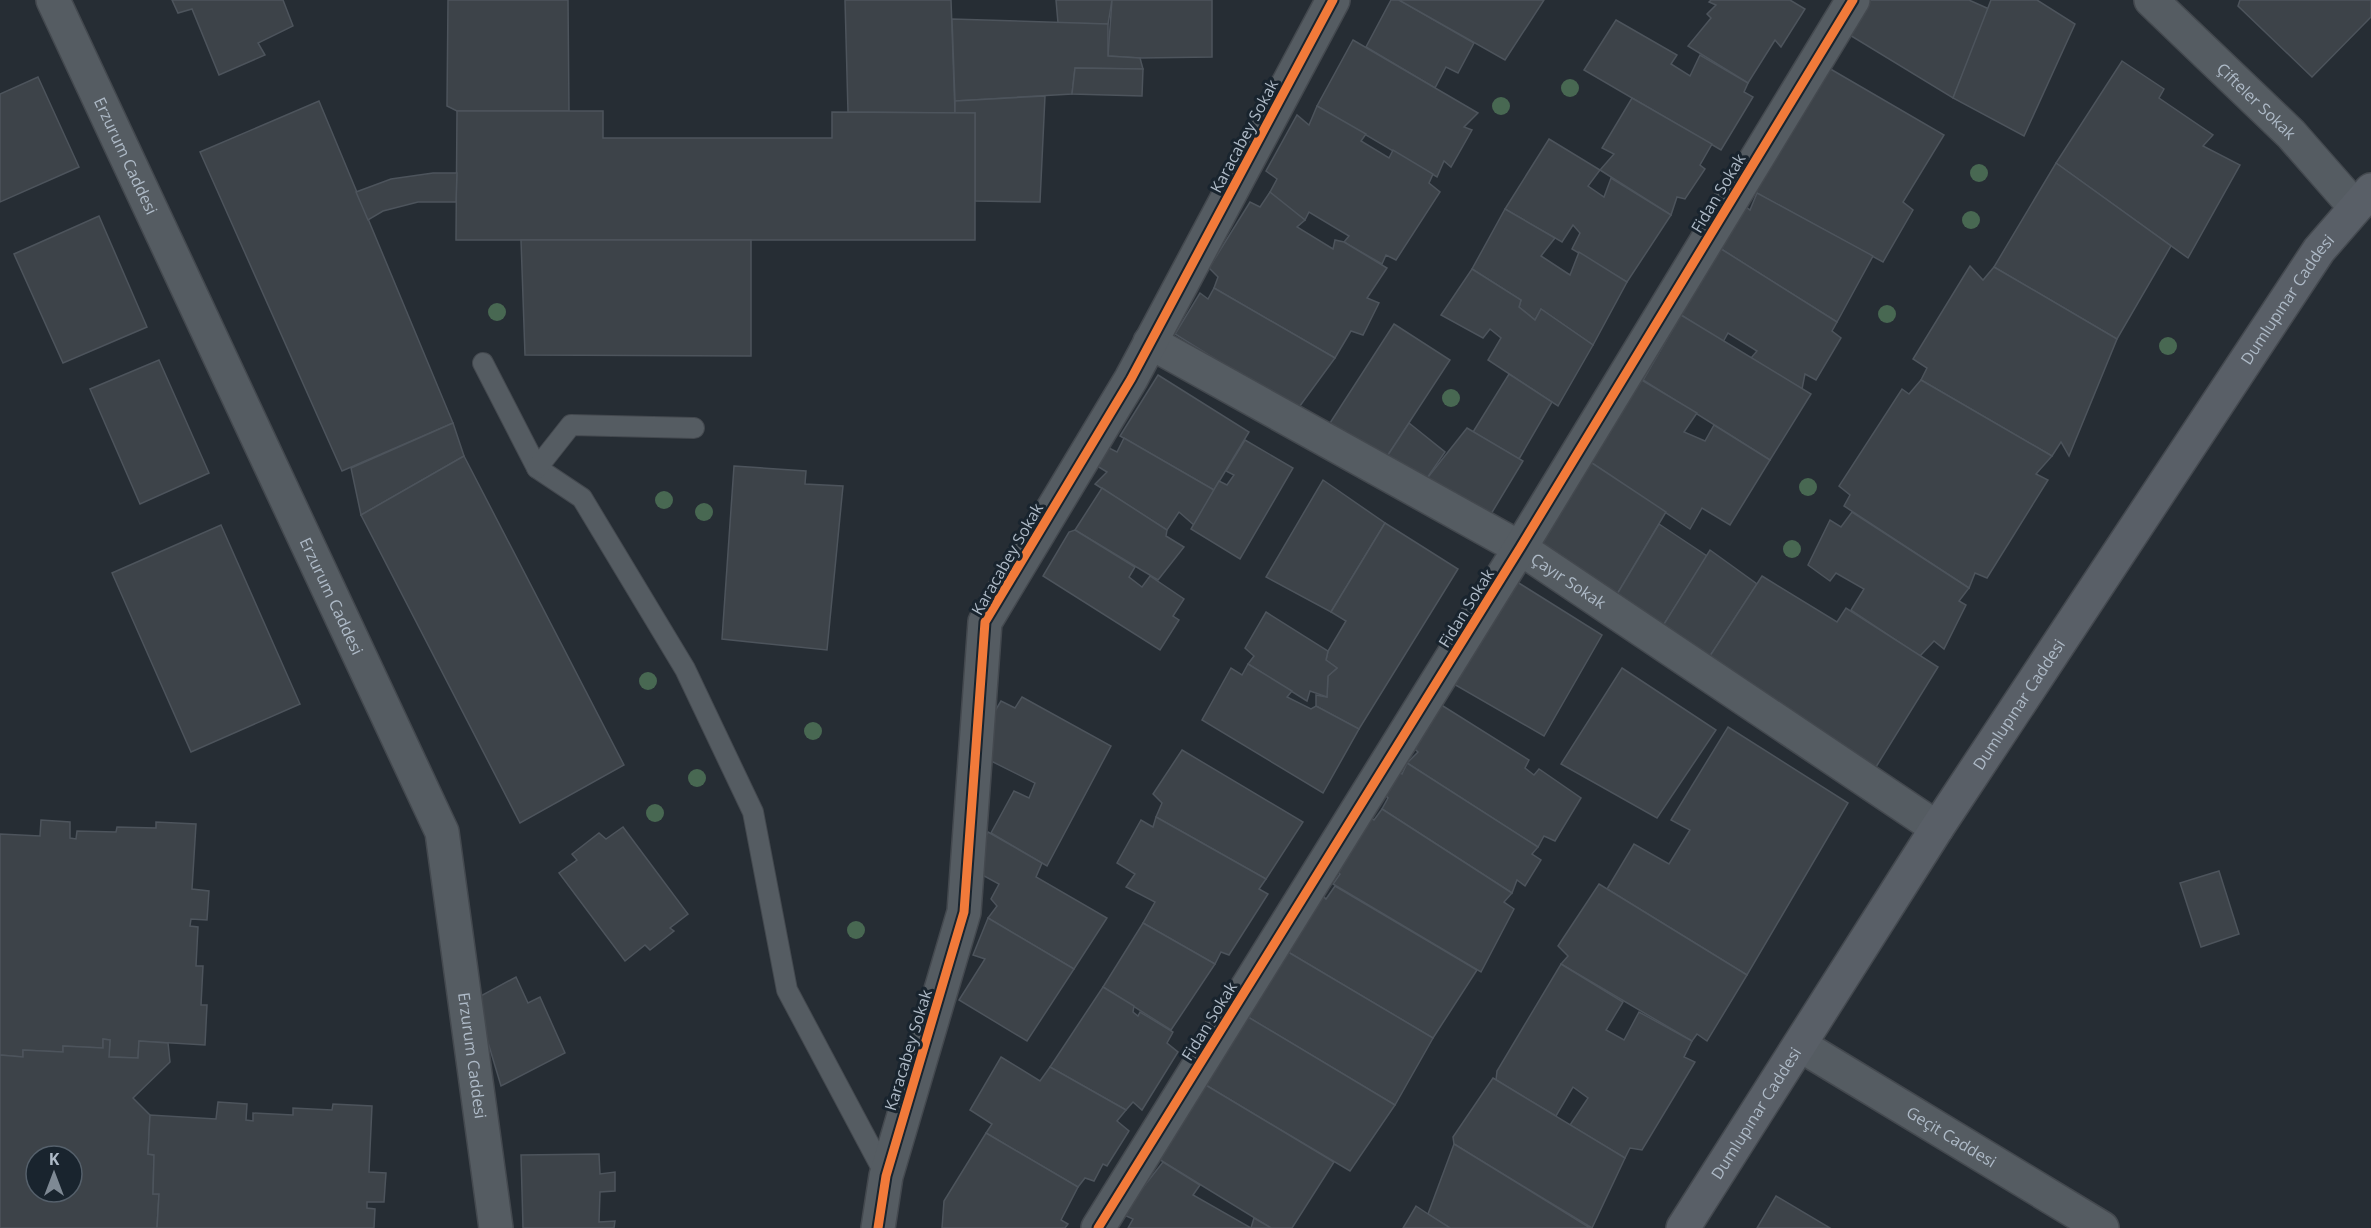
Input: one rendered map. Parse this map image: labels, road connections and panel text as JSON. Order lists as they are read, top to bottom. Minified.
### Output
{"streets":{"main road":["Dumlupınar Caddesi"],"street":["Çifteler Sokak","Karacabey Sokak","Erzurum Caddesi","Fidan Sokak","Çayır Sokak","Geçit Caddesi"]},"crossings":[["Çifteler Sokak","Dumlupınar Caddesi"],["Karacabey Sokak","Çayır Sokak"],["Fidan Sokak","Çayır Sokak"],["Dumlupınar Caddesi","Çayır Sokak"],["Dumlupınar Caddesi","Geçit Caddesi"]],"north":"top"}
